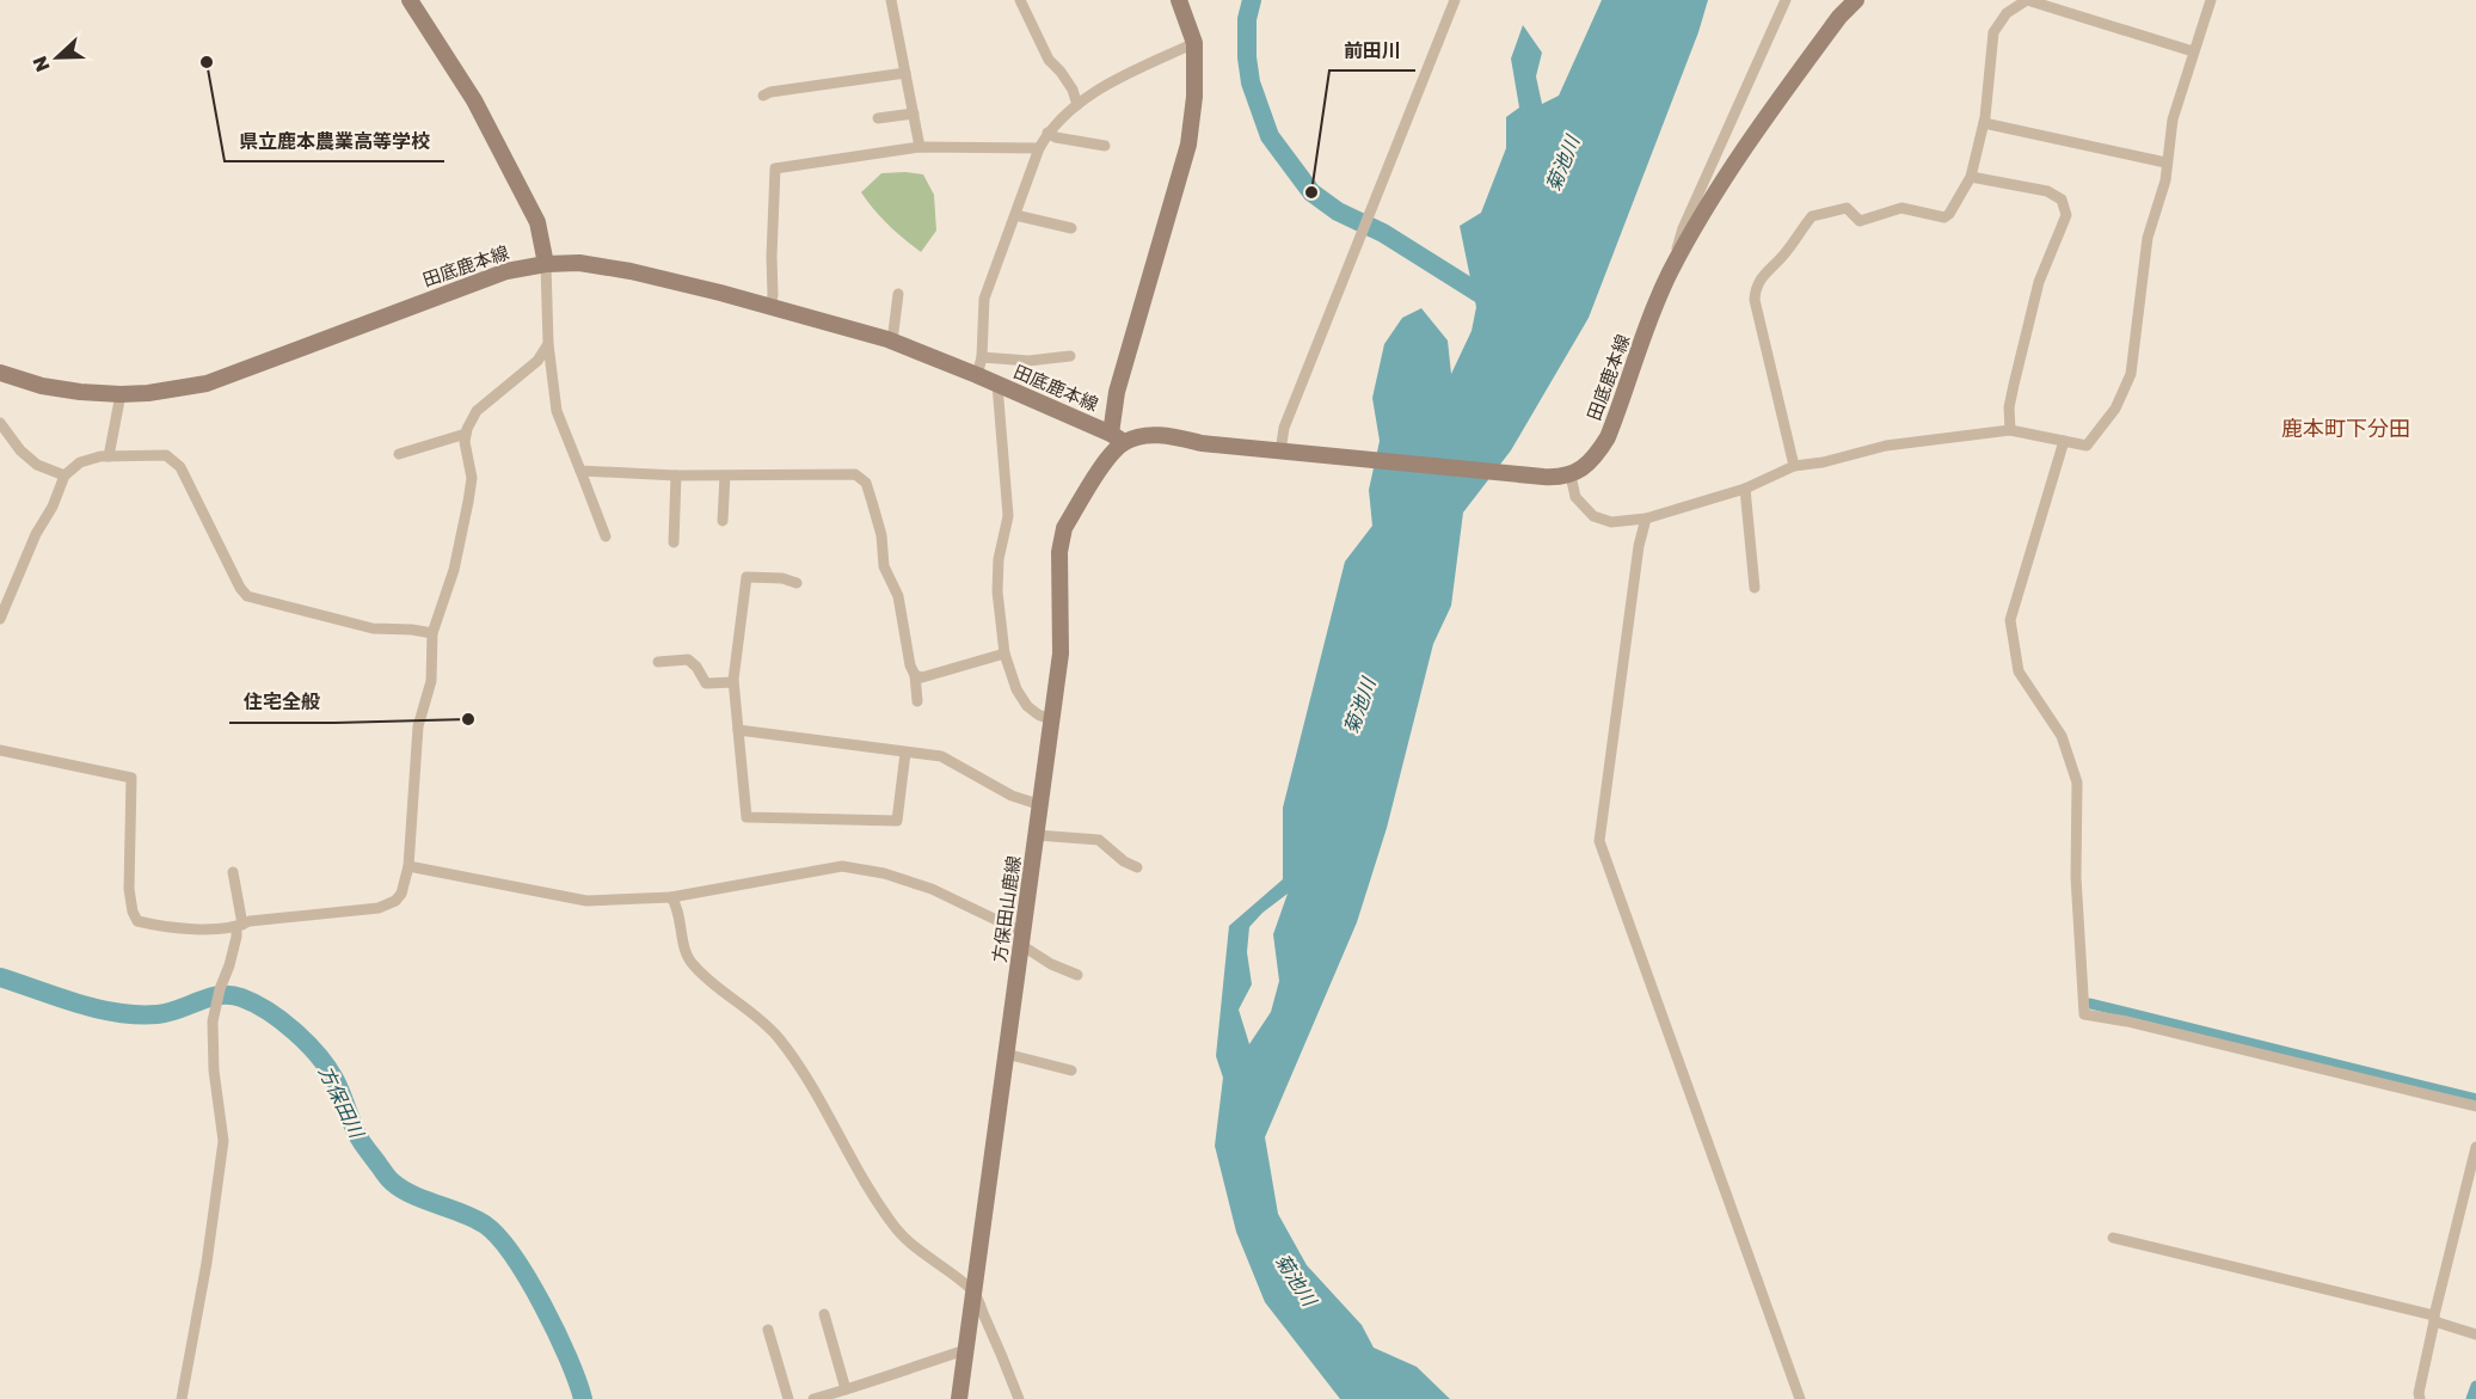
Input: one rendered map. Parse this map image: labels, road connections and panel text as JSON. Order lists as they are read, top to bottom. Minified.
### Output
{"streets":{"main road":["田底鹿本線","方保田山鹿線"]},"crossings":[["田底鹿本線","方保田山鹿線"]],"districts":["鹿本町下分田"],"water":["菊池川","方保田川"],"places":["県立鹿本農業高等学校","前田川","住宅全般"],"north":"left"}
